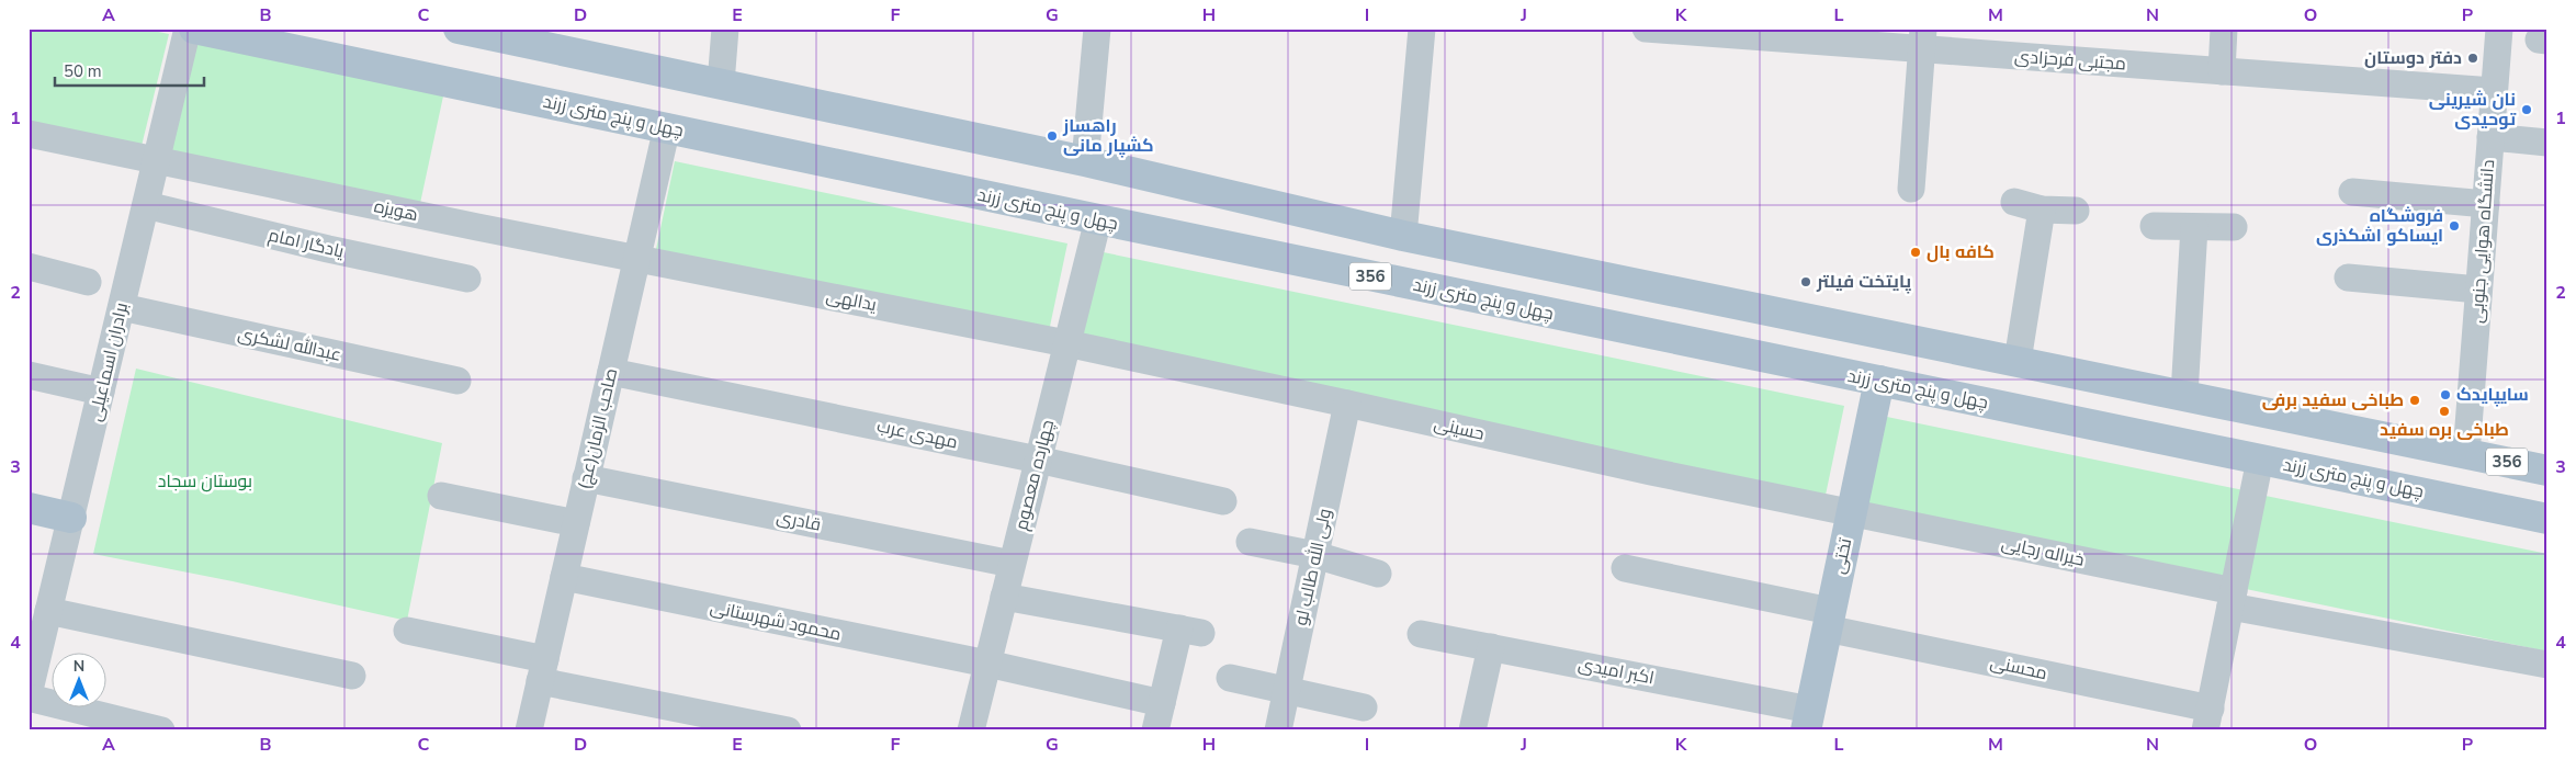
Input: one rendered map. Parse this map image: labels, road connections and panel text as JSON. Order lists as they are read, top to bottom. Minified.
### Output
{"streets":{"main road":["چهل و پنج متری زرند","356","تختی"],"street":["مجتبی فرحزادی","هویزه","دانشگاه هوایی جنوبی","یادگار امام","یدالهی","عبدالله لشکری","برادران اسماعیلی","صاحب الزمان(عج)","حسینی","مهدی عرب","چهارده معصوم","قادری","خیراله رجایی","ولی الله طالب لو","محمود شهرستانی","محسنی","اکبر امیدی"]},"crossings":[["مجتبی فرحزادی","دانشگاه هوایی جنوبی"],["چهل و پنج متری زرند","صاحب الزمان(عج)"],["چهل و پنج متری زرند","چهارده معصوم"],["چهل و پنج متری زرند","تختی"],["هویزه","یدالهی"],["هویزه","برادران اسماعیلی"],["هویزه","صاحب الزمان(عج)"],["دانشگاه هوایی جنوبی","356"],["یادگار امام","برادران اسماعیلی"],["یدالهی","صاحب الزمان(عج)"],["یدالهی","حسینی"],["یدالهی","چهارده معصوم"],["عبدالله لشکری","برادران اسماعیلی"],["صاحب الزمان(عج)","مهدی عرب"],["صاحب الزمان(عج)","قادری"],["صاحب الزمان(عج)","محمود شهرستانی"],["حسینی","چهارده معصوم"],["حسینی","خیراله رجایی"],["حسینی","تختی"],["حسینی","ولی الله طالب لو"],["مهدی عرب","چهارده معصوم"],["چهارده معصوم","قادری"],["چهارده معصوم","محمود شهرستانی"],["خیراله رجایی","تختی"],["تختی","محسنی"],["تختی","اکبر امیدی"]],"parks":["بوستان سجاد"],"places":["دفتر دوستان","نان شیرینی توحیدی","راهساز کشپار مانی","فروشگاه ایساکو اشکذری","کافه بال","پایتخت فیلتر","سایپایدک","طباخی سفید برفی","طباخی بره سفید"],"scale_bar":"50 m","north":"top","grid":{"columns":["A","B","C","D","E","F","G","H","I","J","K","L","M","N","O","P"],"rows":["1","2","3","4"]}}
